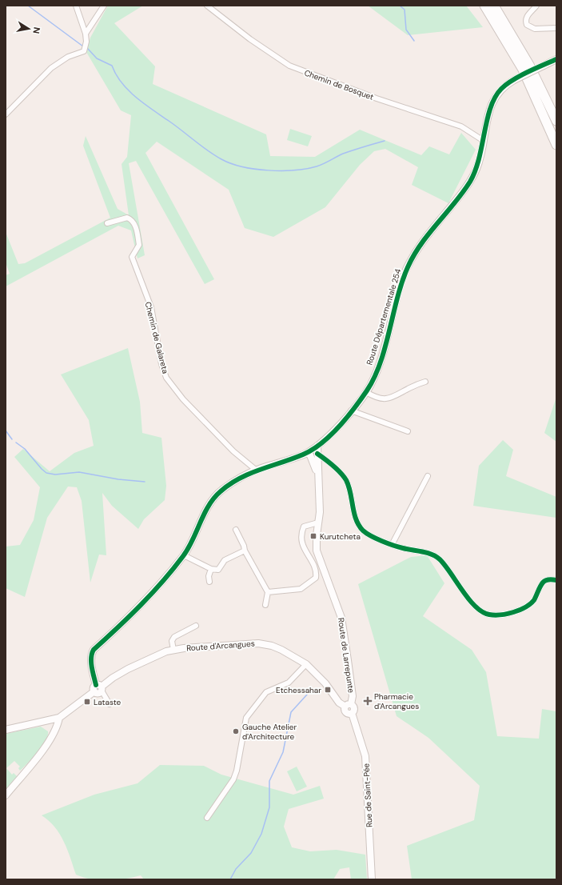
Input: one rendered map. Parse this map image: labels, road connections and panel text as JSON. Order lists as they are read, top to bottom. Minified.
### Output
{"streets":{"street":["Chemin de Bosquet","Route Départementale 254","Chemin de Galareta","Route d'Arcangues","Route de Larrepunte","Rue de Saint-Pée"]},"crossings":[["Chemin de Bosquet","Route Départementale 254"],["Route Départementale 254","Chemin de Galareta"],["Route Départementale 254","Route d'Arcangues"],["Route Départementale 254","Route de Larrepunte"],["Route d'Arcangues","Route de Larrepunte"],["Route d'Arcangues","Rue de Saint-Pée"]],"places":{"transit":["Kurutcheta","Etchessahar","Lataste"],"health":["Pharmacie d'Arcangues"],"other":["Gauche Atelier d'Architecture"]},"north":"right"}
